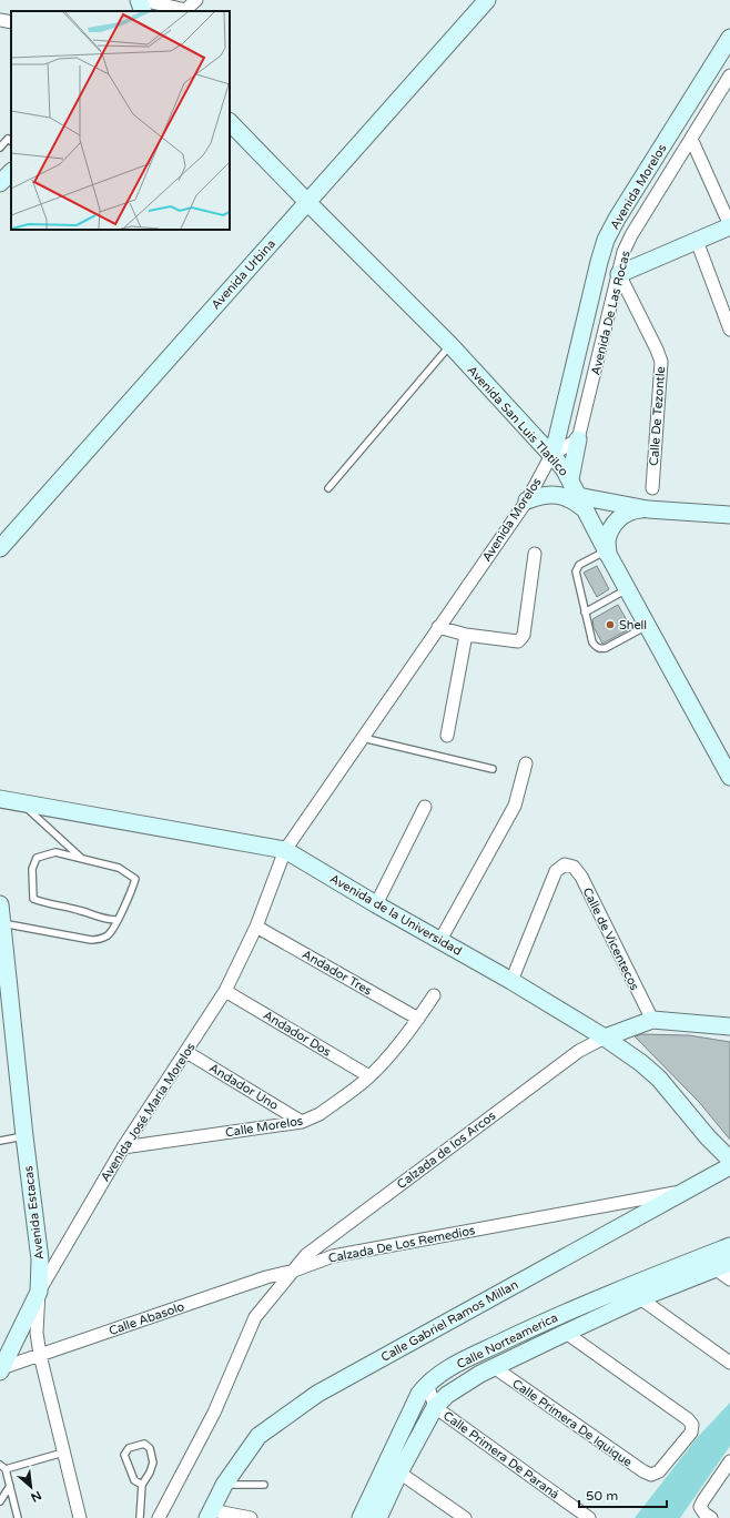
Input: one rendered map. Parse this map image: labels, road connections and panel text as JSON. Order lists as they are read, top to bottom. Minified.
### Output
{"streets":{"main road":["Avenida Morelos","Avenida Urbina","Avenida San Luis Tlatilco","Avenida de la Universidad","Avenida José María Morelos","Avenida Estacas","Calle Gabriel Ramos Millan","Calle Norteamerica"],"street":["Avenida De Las Rocas","Calle De Tezontle","Calle de Vicentecos","Andador Tres","Andador Dos","Andador Uno","Calle Morelos","Calzada de los Arcos","Calzada De Los Remedios","Calle Abasolo","Calle Primera De Iquique","Calle Primera De Paraná"]},"crossings":[["Avenida Morelos","Avenida San Luis Tlatilco"],["Avenida Morelos","Avenida de la Universidad"],["Avenida Morelos","Avenida José María Morelos"],["Avenida Urbina","Avenida San Luis Tlatilco"],["Avenida De Las Rocas","Calle De Tezontle"],["Avenida de la Universidad","Calle de Vicentecos"],["Avenida de la Universidad","Avenida José María Morelos"],["Avenida de la Universidad","Calzada de los Arcos"],["Andador Tres","Avenida José María Morelos"],["Andador Tres","Calle Morelos"],["Andador Dos","Avenida José María Morelos"],["Andador Dos","Calle Morelos"],["Andador Uno","Avenida José María Morelos"],["Andador Uno","Calle Morelos"],["Avenida José María Morelos","Calle Morelos"],["Avenida José María Morelos","Avenida Estacas"],["Avenida José María Morelos","Calle Abasolo"],["Calzada de los Arcos","Calzada De Los Remedios"],["Calzada de los Arcos","Calle Abasolo"],["Avenida Estacas","Calle Abasolo"],["Calzada De Los Remedios","Calle Abasolo"],["Calzada De Los Remedios","Calle Gabriel Ramos Millan"],["Calle Norteamerica","Calle Primera De Iquique"],["Calle Norteamerica","Calle Primera De Paraná"]],"places":["Shell"],"scale_bar":"50 m","north":"bottom right"}
